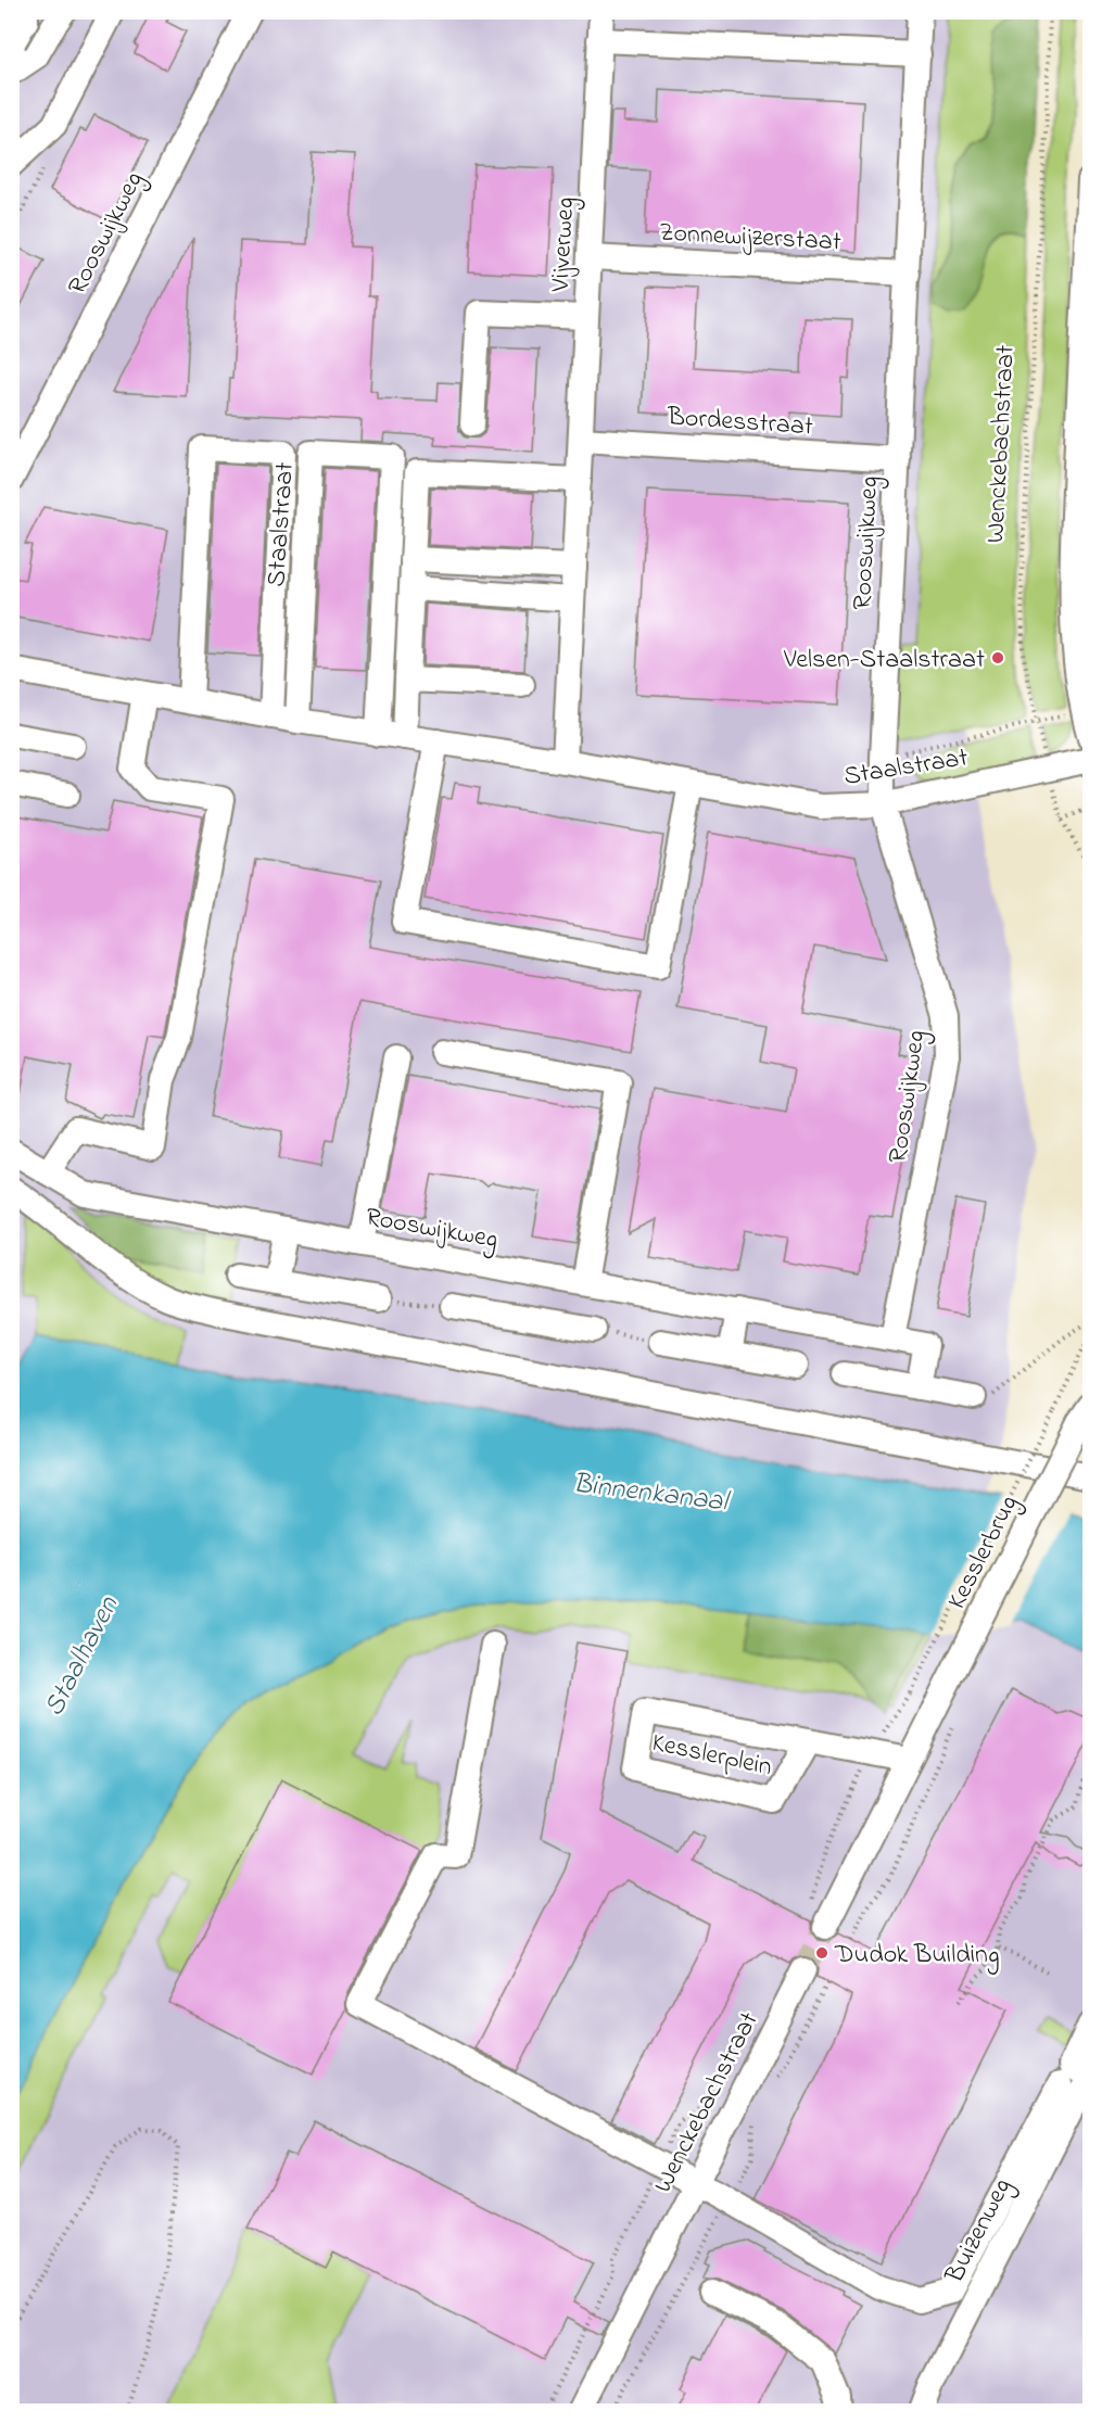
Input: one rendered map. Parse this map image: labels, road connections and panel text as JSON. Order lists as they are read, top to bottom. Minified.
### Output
{"streets":{"street":["Rooswijkweg","Zonnewijzerstaat","Vijverweg","Bordesstraat","Wenckebachstraat","Staalstraat","Kesslerbrug","Kesslerplein","Buizenweg"]},"crossings":[["Rooswijkweg","Zonnewijzerstaat"],["Rooswijkweg","Bordesstraat"],["Rooswijkweg","Staalstraat"],["Zonnewijzerstaat","Vijverweg"],["Vijverweg","Bordesstraat"],["Vijverweg","Staalstraat"],["Wenckebachstraat","Staalstraat"],["Kesslerbrug","Kesslerplein"]],"water":["Binnenkanaal","Staalhaven"],"places":["Velsen-Staalstraat","Dudok Building"]}
